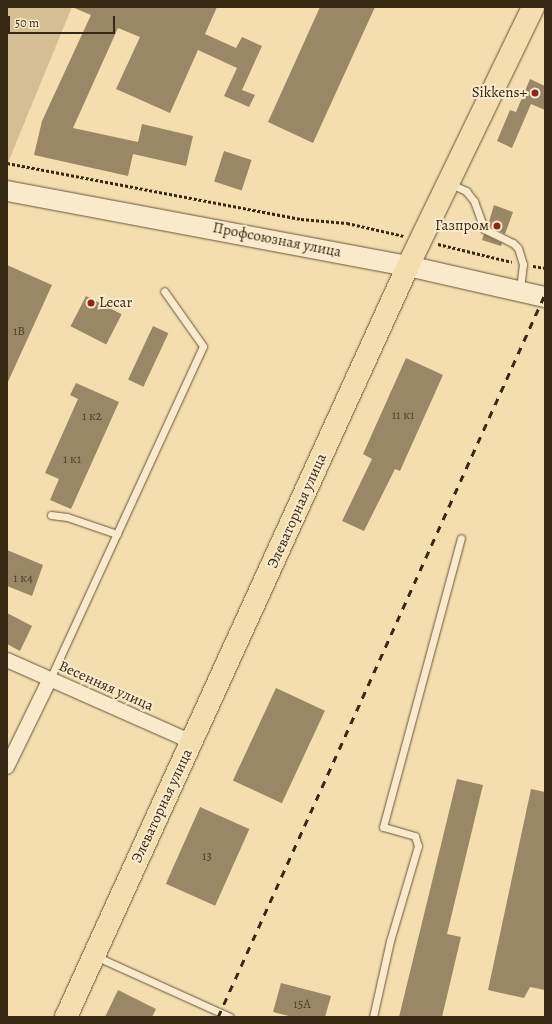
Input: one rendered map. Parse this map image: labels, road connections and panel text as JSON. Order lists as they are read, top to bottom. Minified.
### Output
{"streets":{"main road":["Профсоюзная улица","Элеваторная улица"],"street":["Весенняя улица"]},"crossings":[["Профсоюзная улица","Элеваторная улица"],["Элеваторная улица","Весенняя улица"]],"places":["Sikkens+","Газпром","Lecar"],"house_numbers":["1В","11 к1","1 к2","1 к1","1 к4","13","15А"],"scale_bar":"50 m"}
